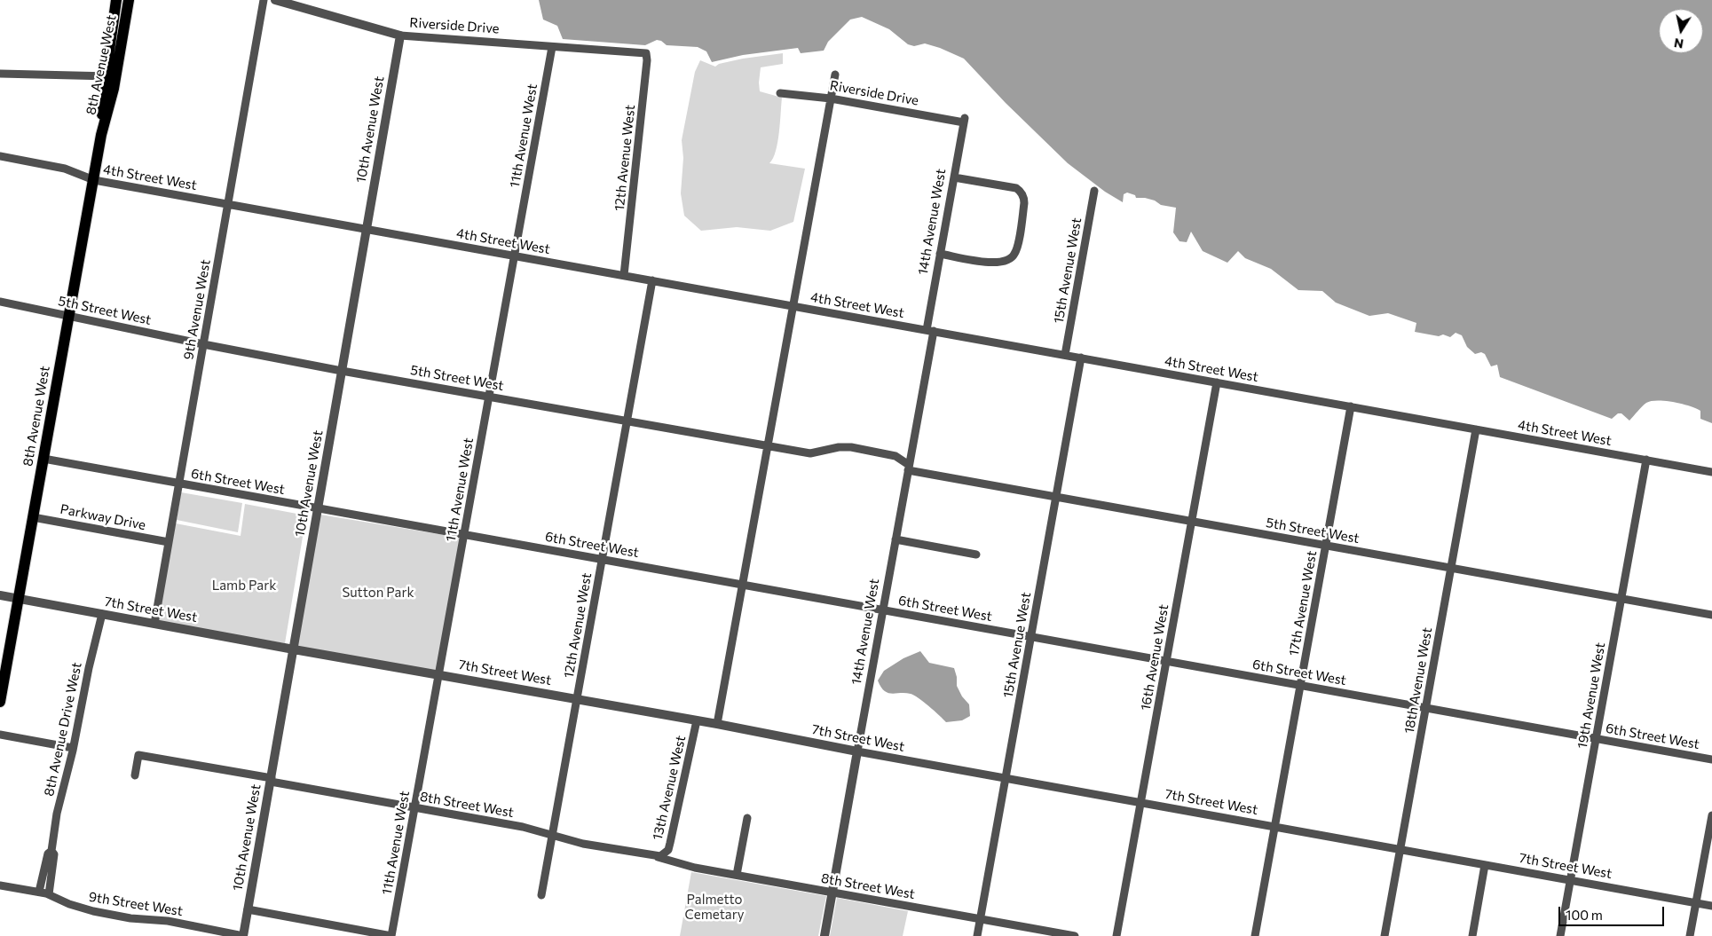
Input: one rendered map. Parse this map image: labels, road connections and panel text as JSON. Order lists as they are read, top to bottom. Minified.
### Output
{"streets":{"main road":["8th Avenue West"],"street":["Riverside Drive","10th Avenue West","11th Avenue West","12th Avenue West","4th Street West","14th Avenue West","15th Avenue West","9th Avenue West","5th Street West","6th Street West","Parkway Drive","17th Avenue West","7th Street West","16th Avenue West","18th Avenue West","19th Avenue West","8th Avenue Drive West","13th Avenue West","8th Street West","9th Street West"]},"crossings":[["Riverside Drive","10th Avenue West"],["Riverside Drive","11th Avenue West"],["Riverside Drive","12th Avenue West"],["Riverside Drive","14th Avenue West"],["8th Avenue West","4th Street West"],["8th Avenue West","5th Street West"],["8th Avenue West","6th Street West"],["8th Avenue West","Parkway Drive"],["8th Avenue West","7th Street West"],["10th Avenue West","4th Street West"],["10th Avenue West","5th Street West"],["10th Avenue West","6th Street West"],["10th Avenue West","7th Street West"],["10th Avenue West","8th Street West"],["10th Avenue West","9th Street West"],["11th Avenue West","4th Street West"],["11th Avenue West","5th Street West"],["11th Avenue West","6th Street West"],["11th Avenue West","7th Street West"],["11th Avenue West","8th Street West"],["12th Avenue West","4th Street West"],["12th Avenue West","5th Street West"],["12th Avenue West","6th Street West"],["12th Avenue West","7th Street West"],["12th Avenue West","8th Street West"],["4th Street West","14th Avenue West"],["4th Street West","15th Avenue West"],["4th Street West","9th Avenue West"],["4th Street West","17th Avenue West"],["4th Street West","16th Avenue West"],["4th Street West","18th Avenue West"],["4th Street West","19th Avenue West"],["14th Avenue West","5th Street West"],["14th Avenue West","6th Street West"],["14th Avenue West","7th Street West"],["14th Avenue West","8th Street West"],["15th Avenue West","5th Street West"],["15th Avenue West","6th Street West"],["15th Avenue West","7th Street West"],["15th Avenue West","8th Street West"],["9th Avenue West","5th Street West"],["9th Avenue West","6th Street West"],["9th Avenue West","Parkway Drive"],["9th Avenue West","7th Street West"],["5th Street West","17th Avenue West"],["5th Street West","16th Avenue West"],["5th Street West","18th Avenue West"],["5th Street West","19th Avenue West"],["6th Street West","17th Avenue West"],["6th Street West","16th Avenue West"],["6th Street West","18th Avenue West"],["6th Street West","19th Avenue West"],["17th Avenue West","7th Street West"],["7th Street West","16th Avenue West"],["7th Street West","18th Avenue West"],["7th Street West","19th Avenue West"],["7th Street West","8th Avenue Drive West"],["7th Street West","13th Avenue West"],["8th Avenue Drive West","9th Street West"],["13th Avenue West","8th Street West"]],"parks":["Lamb Park","Sutton Park","Palmetto Cemetary"],"scale_bar":"100 m","north":"bottom"}
